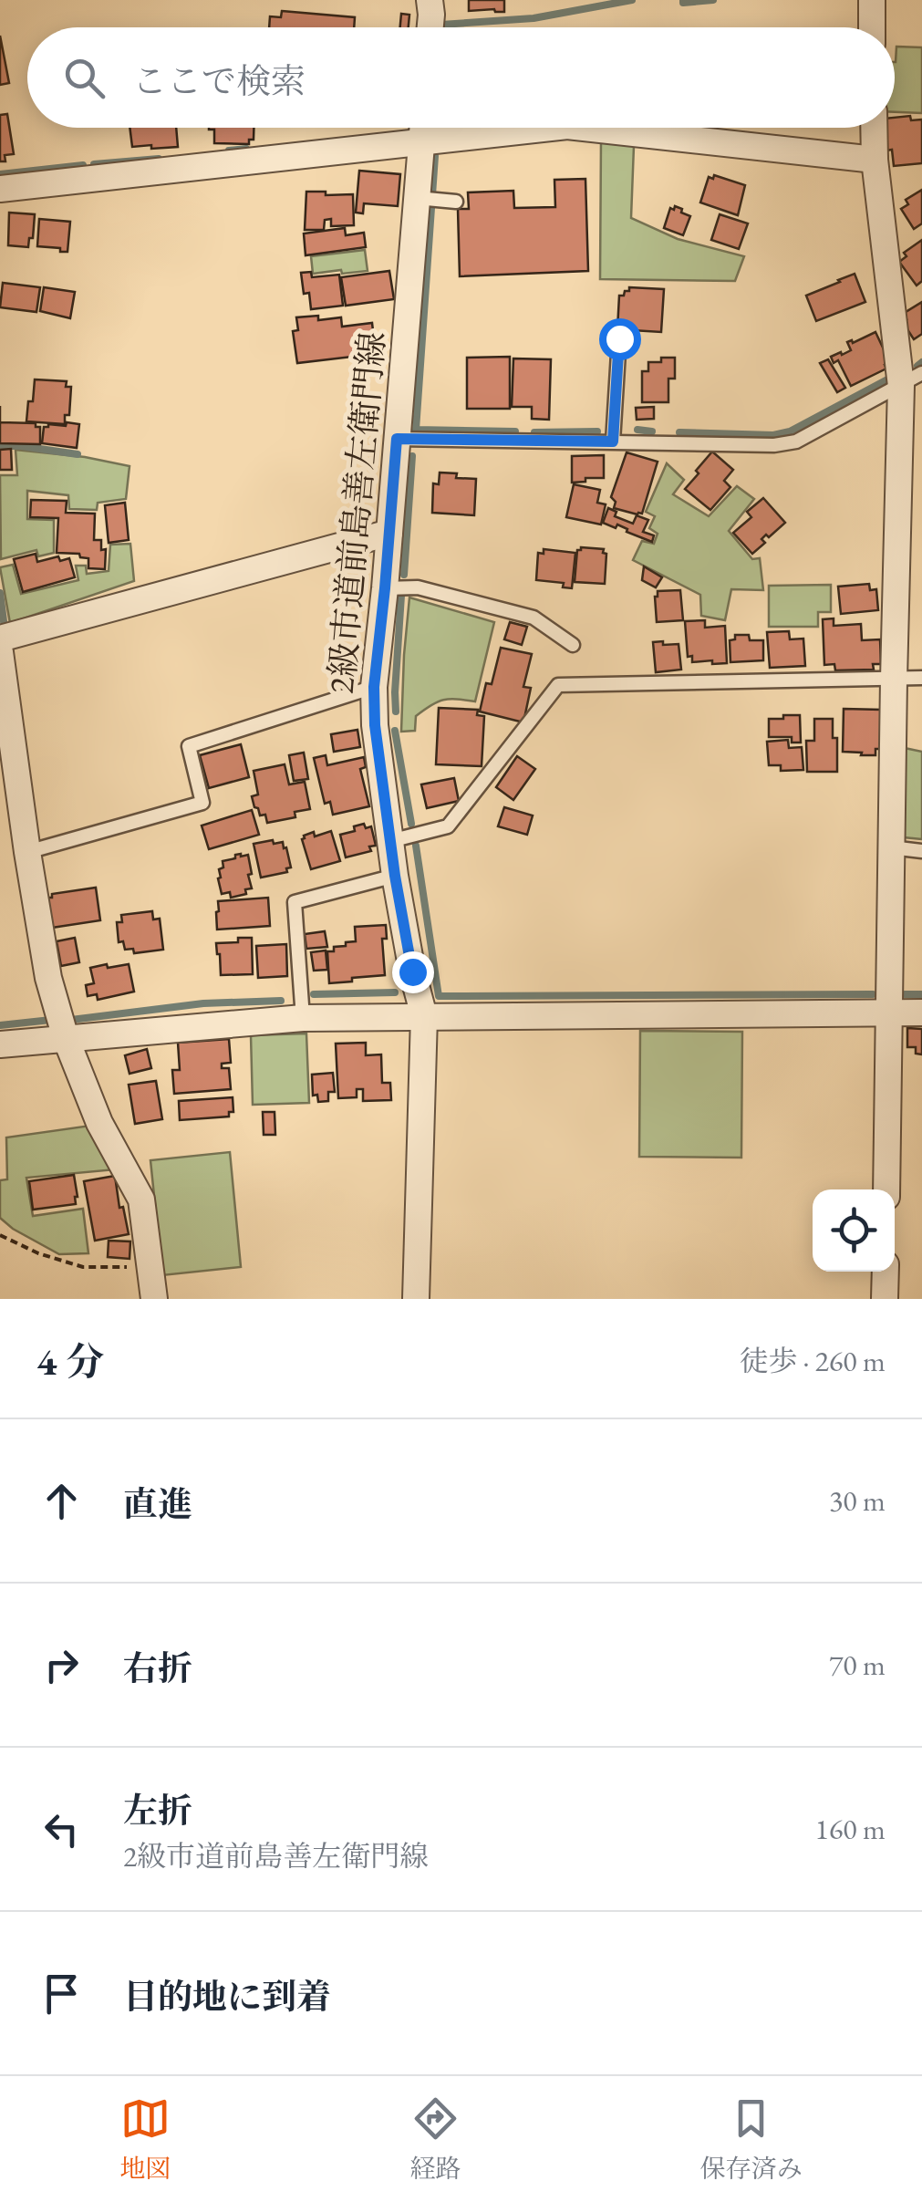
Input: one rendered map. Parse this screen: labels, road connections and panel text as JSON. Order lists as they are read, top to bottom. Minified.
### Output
{"streets":{"street":["2級市道前島善左衛門線"]},"page":{"search":"ここで検索","heading":["4 分","徒歩 · 260 m"],"list":[["直進","30 m"],["右折","70 m"],["左折","2級市道前島善左衛門線","160 m"],"目的地に到着"],"nav":["地図","経路","保存済み"]}}
